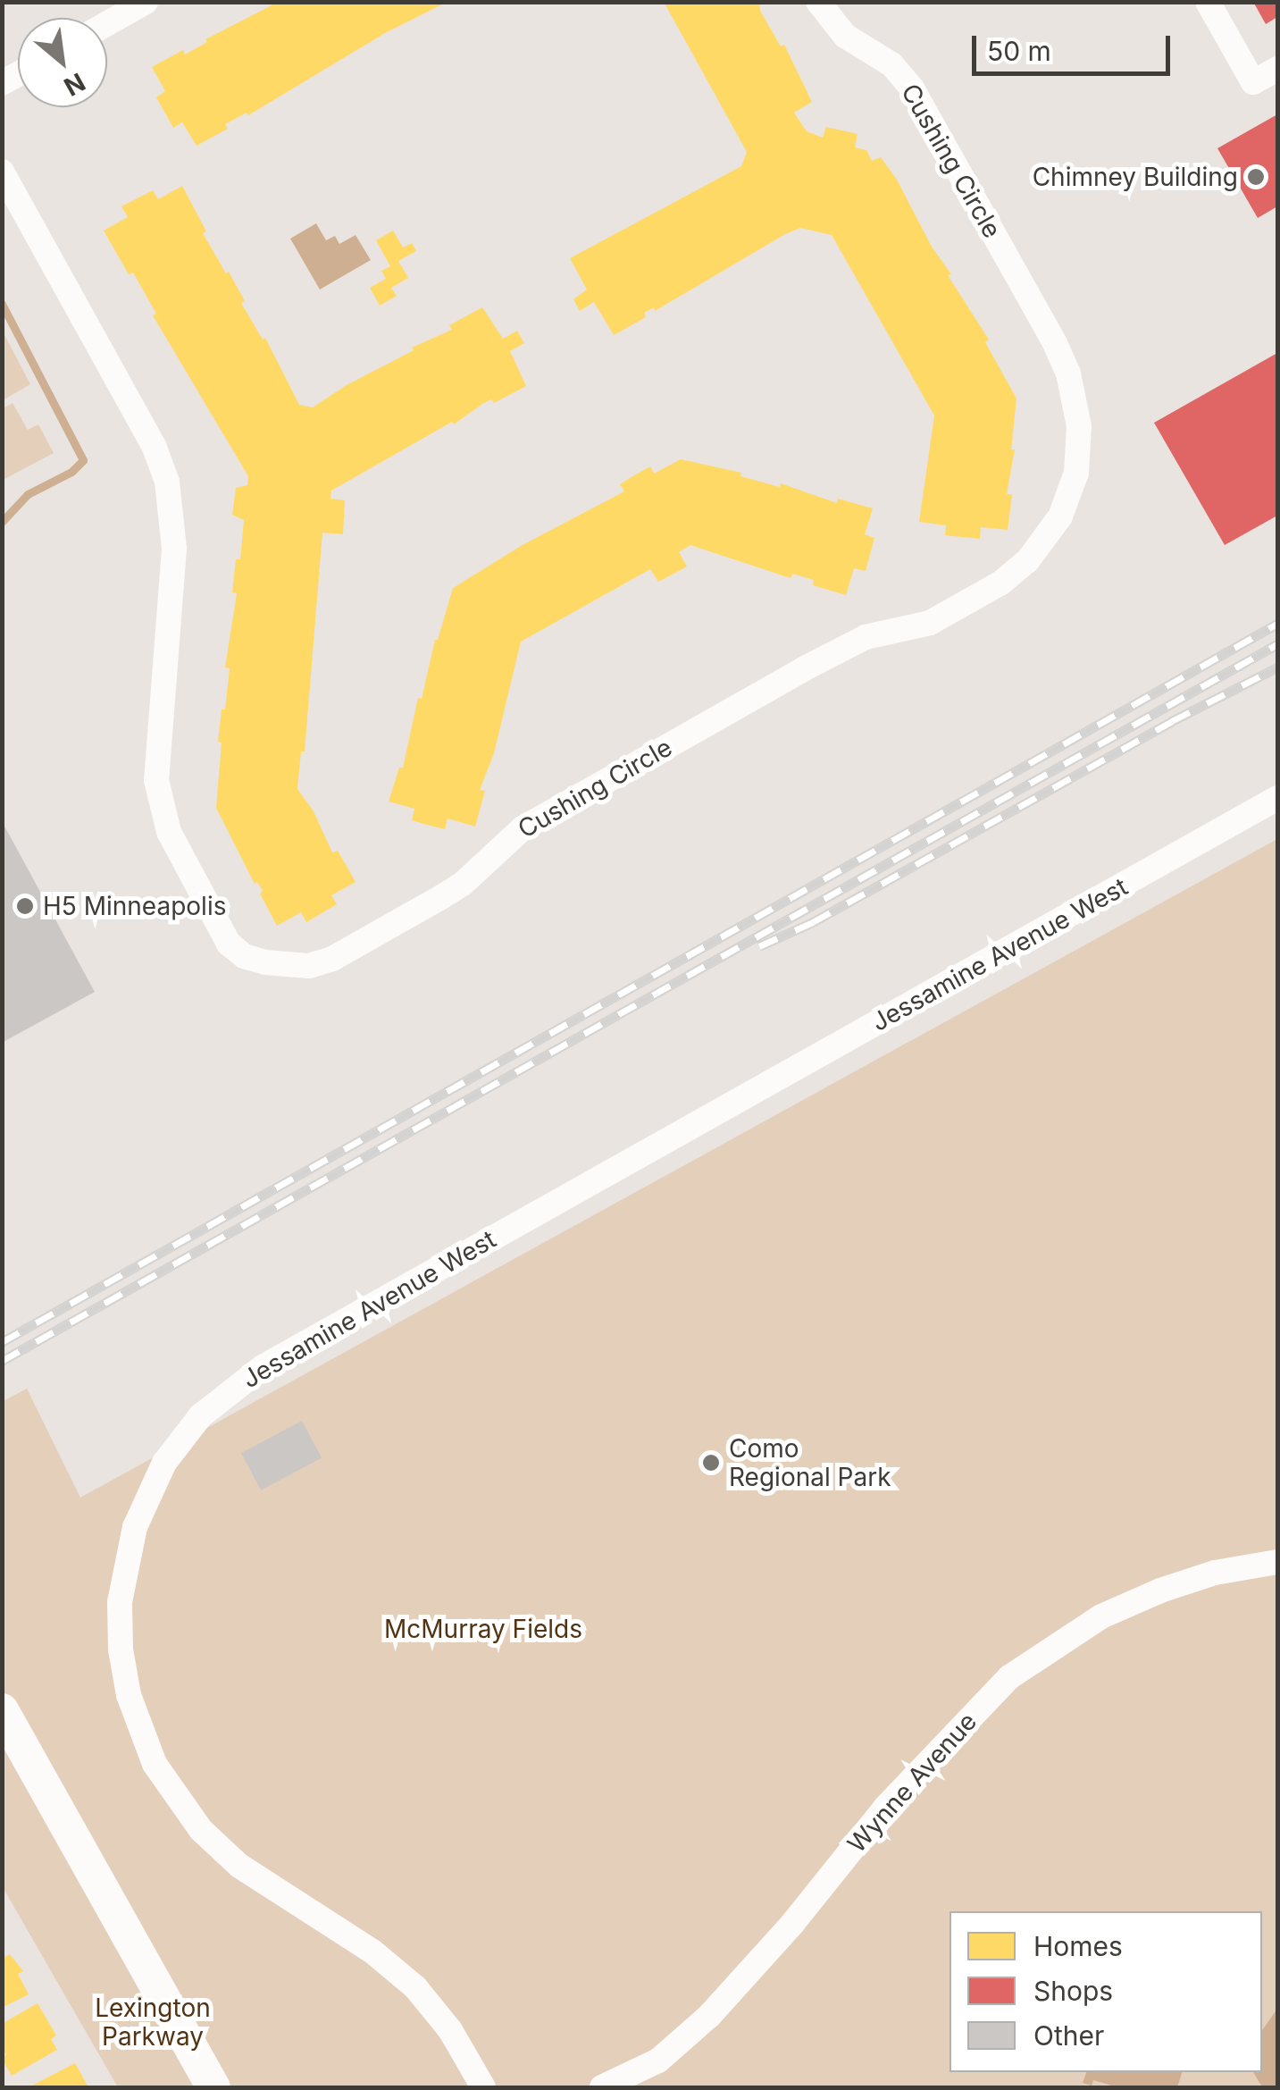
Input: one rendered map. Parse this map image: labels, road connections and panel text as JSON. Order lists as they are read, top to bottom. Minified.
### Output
{"streets":{"street":["Cushing Circle","Jessamine Avenue West","Wynne Avenue"]},"parks":["McMurray Fields","Lexington Parkway"],"places":["Chimney Building","H5 Minneapolis","Como Regional Park"],"legend":["Homes","Shops","Other"],"scale_bar":"50 m","north":"bottom right"}
